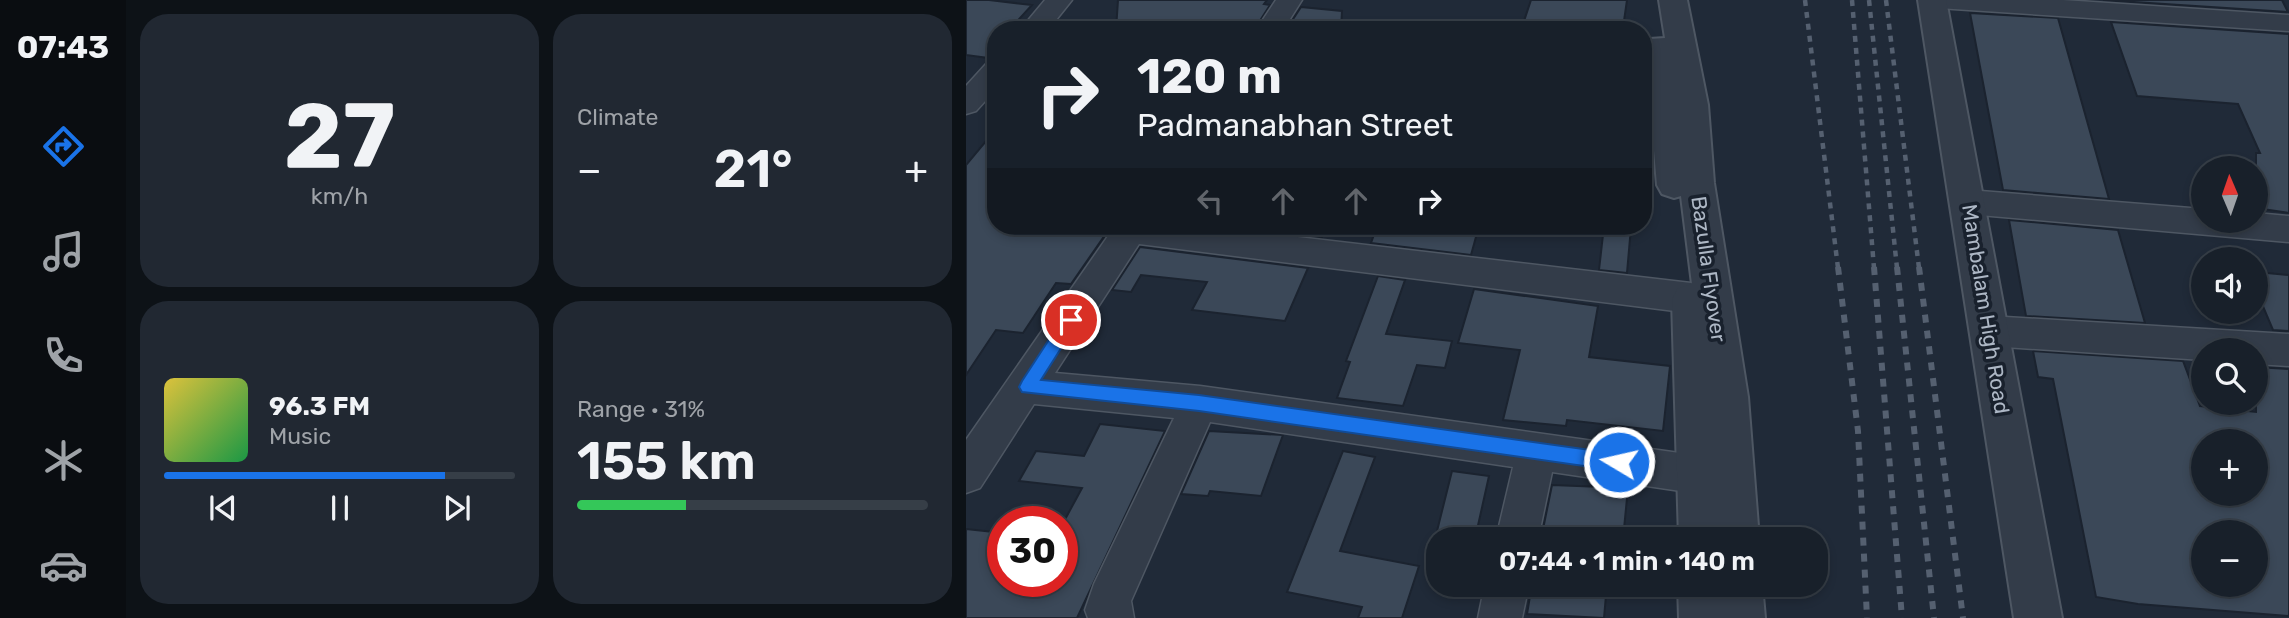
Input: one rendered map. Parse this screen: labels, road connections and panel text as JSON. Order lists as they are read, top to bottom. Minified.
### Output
{"streets":{"street":["Bazulla Flyover","Mambalam High Road"]},"north":"top","page":{"tabs":"07:43","tile":[["27","km/h"],"Climate",["Range · 31%","155 km"]],"turn":["120 m","Padmanabhan Street"],"heat":["−","21°","+"],"map_buttons":["+","−"],"song":["96.3 FM","Music"],"limit":"30","trip":"07:44 · 1 min · 140 m"}}
